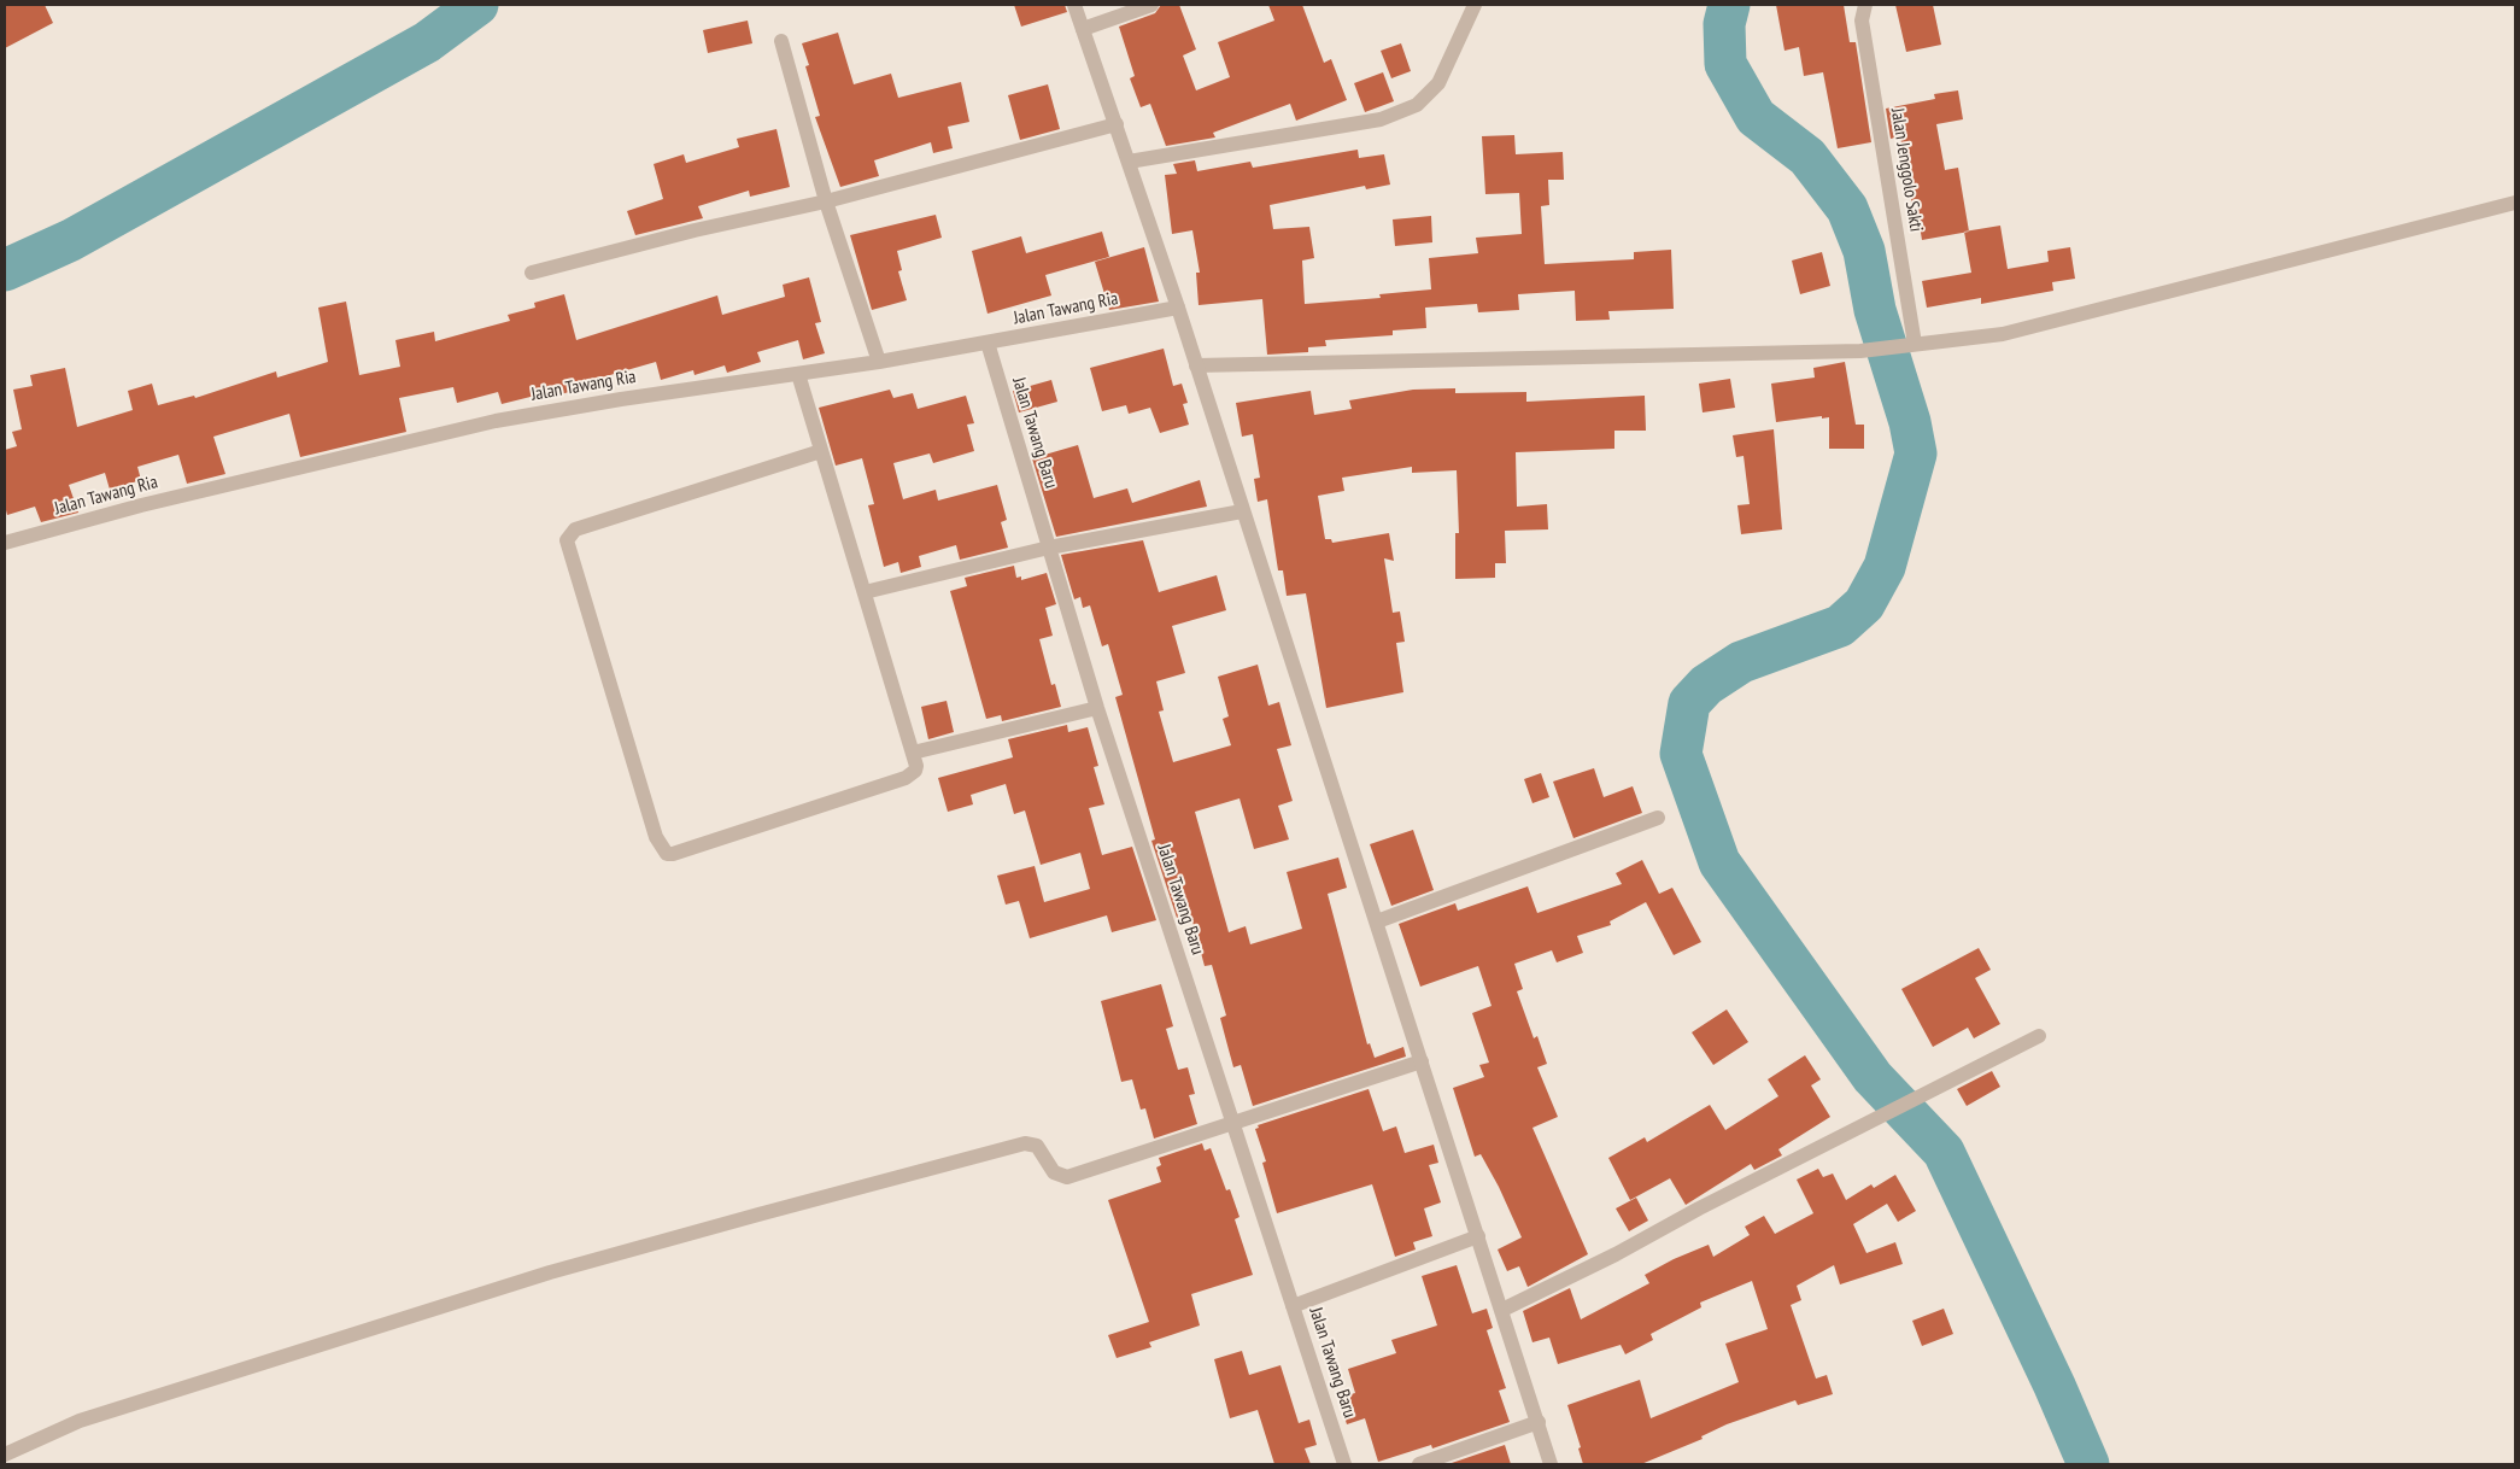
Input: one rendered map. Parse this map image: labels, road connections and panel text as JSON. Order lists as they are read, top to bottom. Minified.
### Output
{"streets":{"street":["Jalan Jenggolo Sakti","Jalan Tawang Ria","Jalan Tawang Baru"]},"crossings":[["Jalan Tawang Ria","Jalan Tawang Baru"]]}
